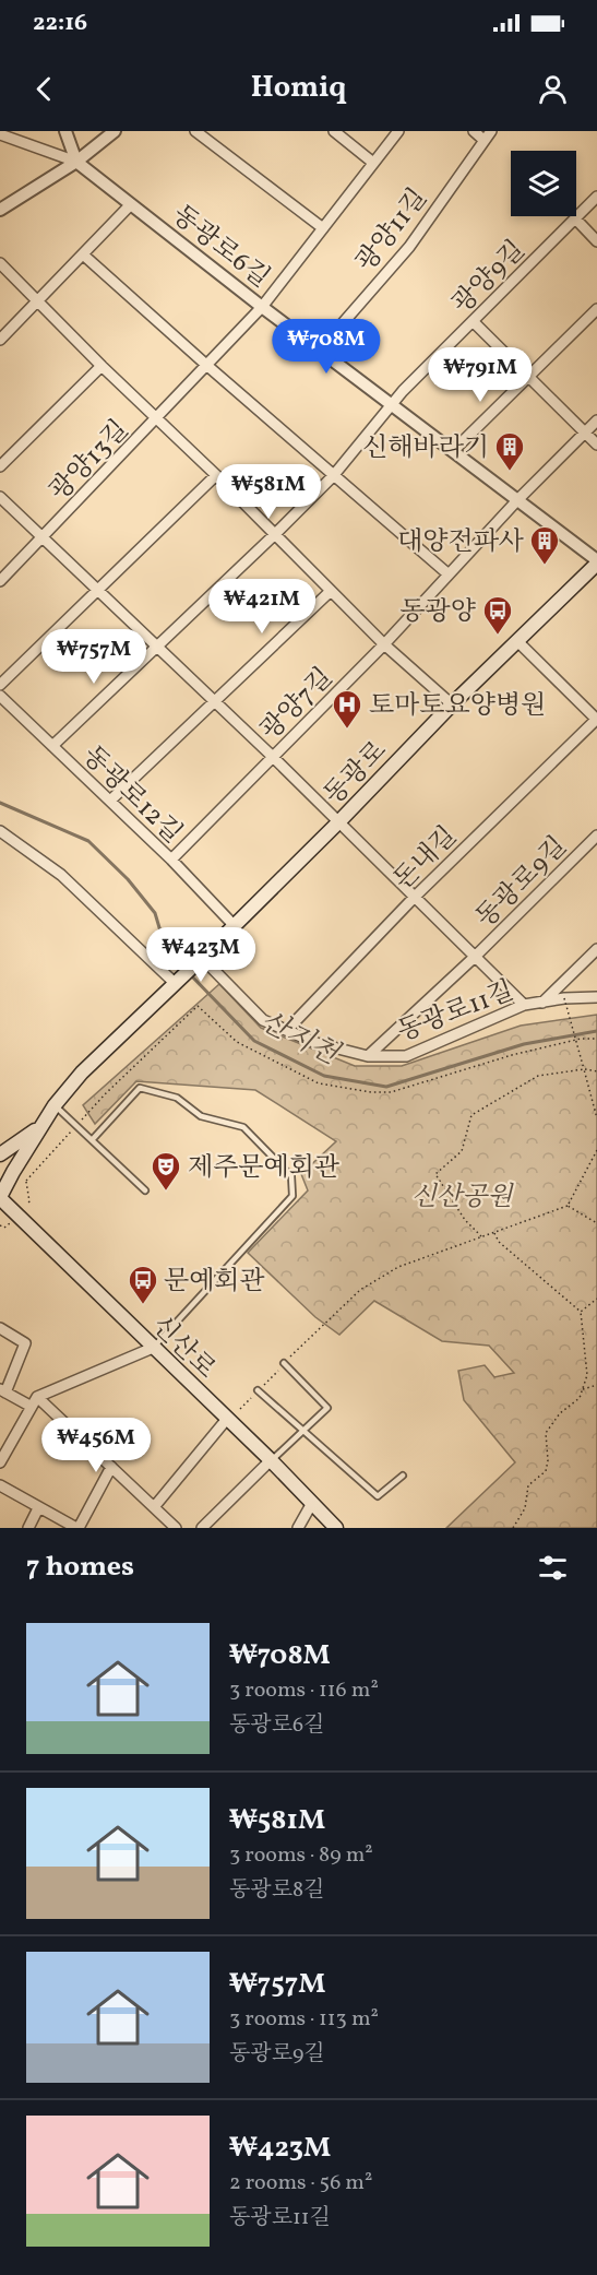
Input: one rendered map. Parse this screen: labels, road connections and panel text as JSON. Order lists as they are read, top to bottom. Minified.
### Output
{"streets":{"main road":["동광로","신산로"],"street":["광양11길","동광로6길","광양9길","광양13길","광양7길","동광로12길","돈내길","동광로9길","동광로11길"]},"crossings":[["광양11길","동광로6길"],["동광로6길","광양9길"],["동광로6길","광양13길"],["동광로6길","광양7길"],["동광로6길","동광로"],["광양9길","동광로9길"],["광양13길","동광로9길"],["광양7길","동광로12길"],["광양7길","동광로9길"],["동광로","동광로12길"],["동광로","동광로9길"],["동광로","동광로11길"],["돈내길","동광로9길"],["돈내길","동광로11길"],["동광로9길","동광로11길"]],"water":["산지천"],"parks":["신산공원"],"places":{"building":["신해바라기","대양전파사"],"bus stop":["동광양","문예회관"],"hospital":["토마토요양병원"],"theatre":["제주문예회관"]},"page":{"status":"22:16","header":"Homiq","price":["₩708M","₩791M","₩581M","₩421M","₩757M","₩423M","₩456M"],"heading":"7 homes","list":[{"name":"₩708M","note":"3 rooms · 116 m² · 동광로6길"},{"name":"₩581M","note":"3 rooms · 89 m² · 동광로8길"},{"name":"₩757M","note":"3 rooms · 113 m² · 동광로9길"},{"name":"₩423M","note":"2 rooms · 56 m² · 동광로11길"}]}}
